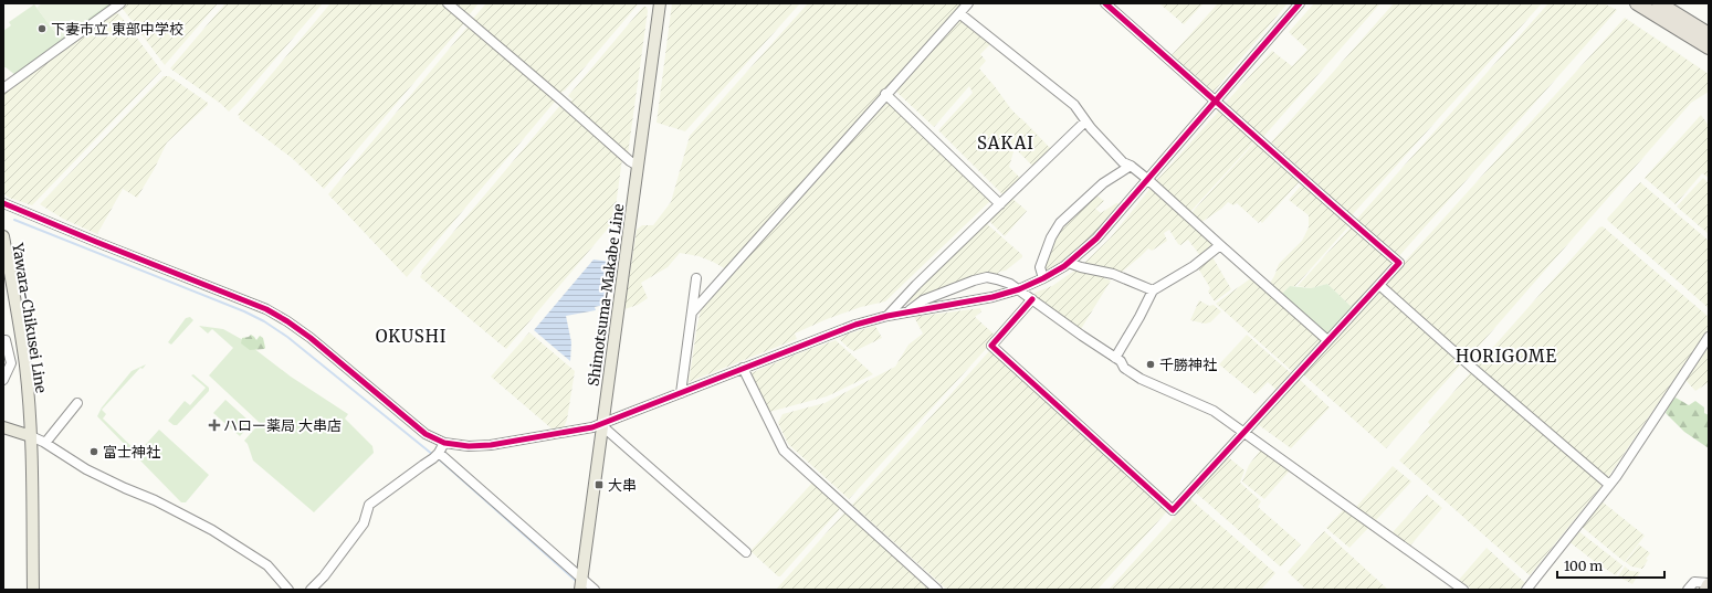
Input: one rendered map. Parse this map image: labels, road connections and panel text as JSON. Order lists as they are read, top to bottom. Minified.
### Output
{"streets":{"main road":["Shimotsuma-Makabe Line","Yawara-Chikusei Line"]},"districts":["SAKAI","OKUSHI","HORIGOME"],"places":{"other":["下妻市立 東部中学校","千勝神社","富士神社"],"health":["ハロー薬局 大串店"],"transit":["大串"]},"scale_bar":"100 m"}
